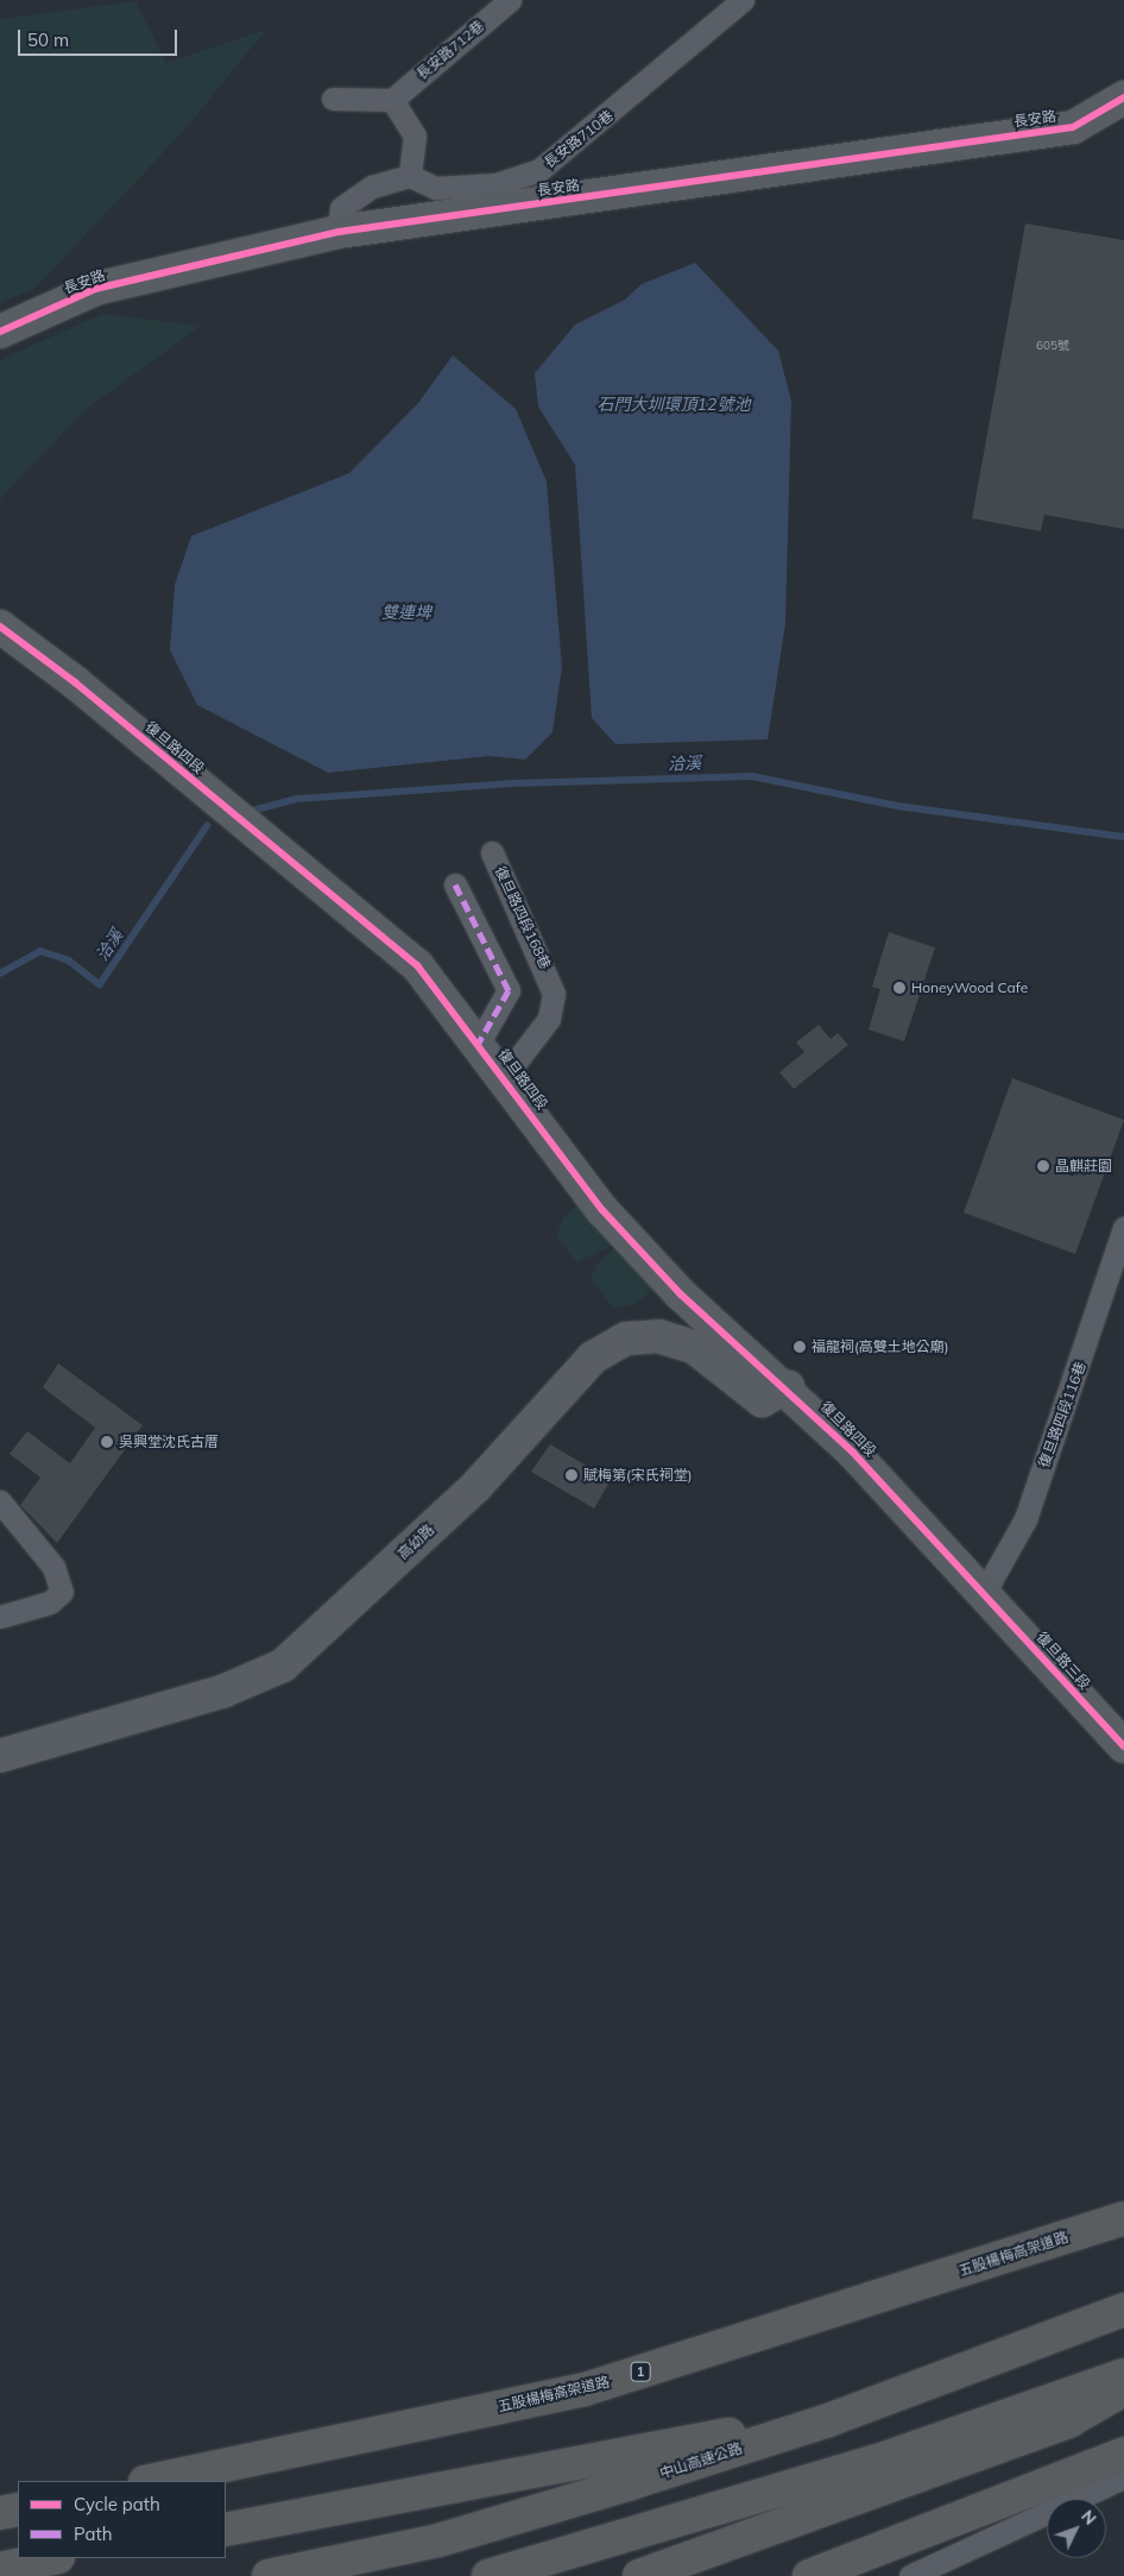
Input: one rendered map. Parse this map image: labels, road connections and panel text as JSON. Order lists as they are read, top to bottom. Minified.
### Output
{"streets":{"highway":["五股楊梅高架道路","1","中山高速公路"],"street":["長安路712巷","長安路","長安路710巷","復旦路四段","復旦路四段168巷","復旦路四段116巷","高幼路","復旦路三段"]},"crossings":[["復旦路四段","復旦路四段168巷"],["復旦路四段","復旦路四段116巷"],["復旦路四段","高幼路"],["復旦路四段","復旦路三段"],["復旦路四段116巷","復旦路三段"]],"water":["石門大圳環頂12號池","雙連埤","洽溪"],"places":["HoneyWood Cafe","晶麒莊園","福龍祠(高雙土地公廟)","吳興堂沈氏古厝","賦梅第(宋氏祠堂)"],"house_numbers":["605號"],"legend":["Cycle path","Path"],"scale_bar":"50 m","north":"top right"}
